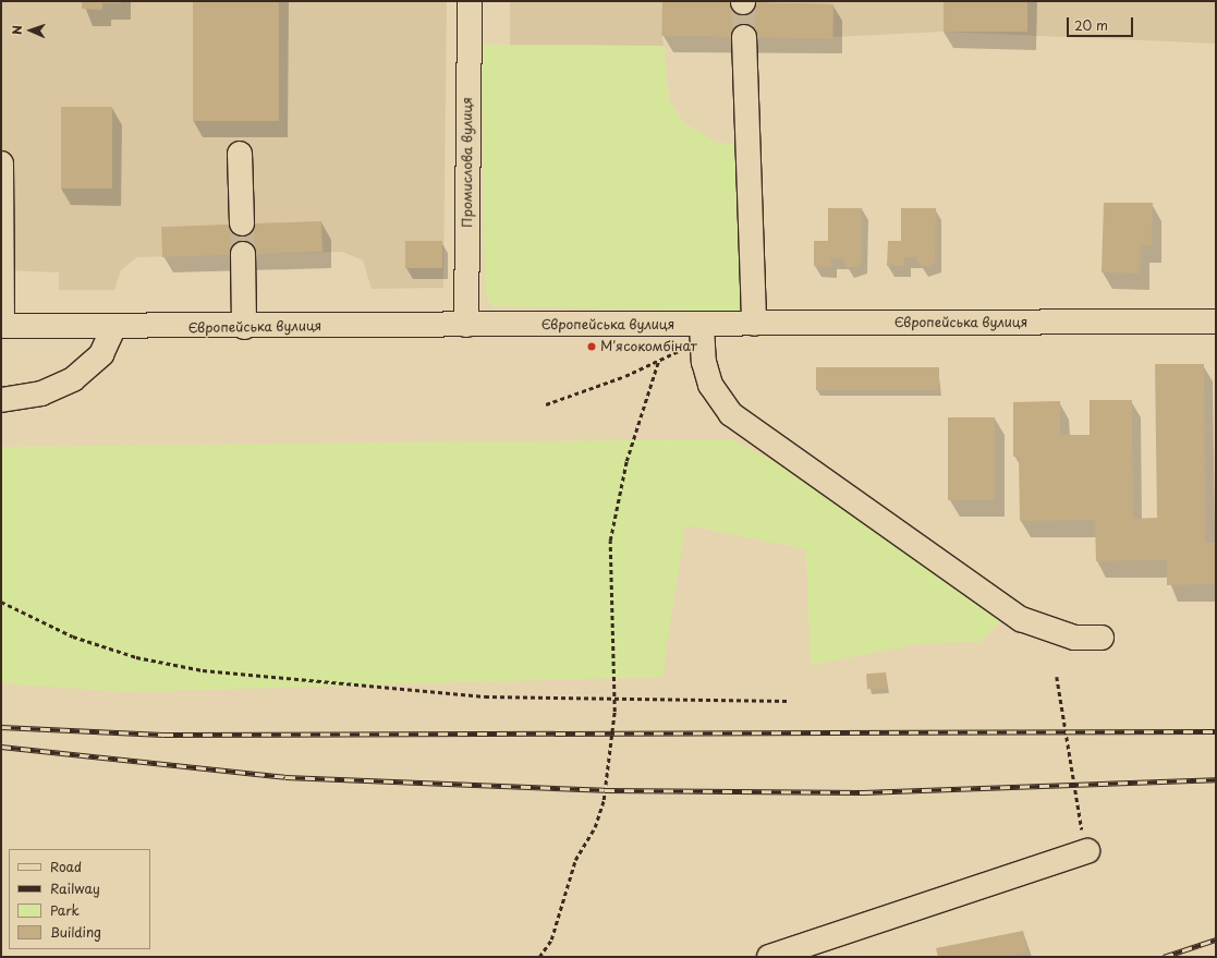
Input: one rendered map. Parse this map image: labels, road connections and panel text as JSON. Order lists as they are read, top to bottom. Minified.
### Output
{"streets":{"main road":["Промислова вулиця","Європейська вулиця"]},"crossings":[["Промислова вулиця","Європейська вулиця"]],"places":["М'ясокомбінат"],"legend":["Road","Railway","Park","Building"],"scale_bar":"20 m","north":"left"}
